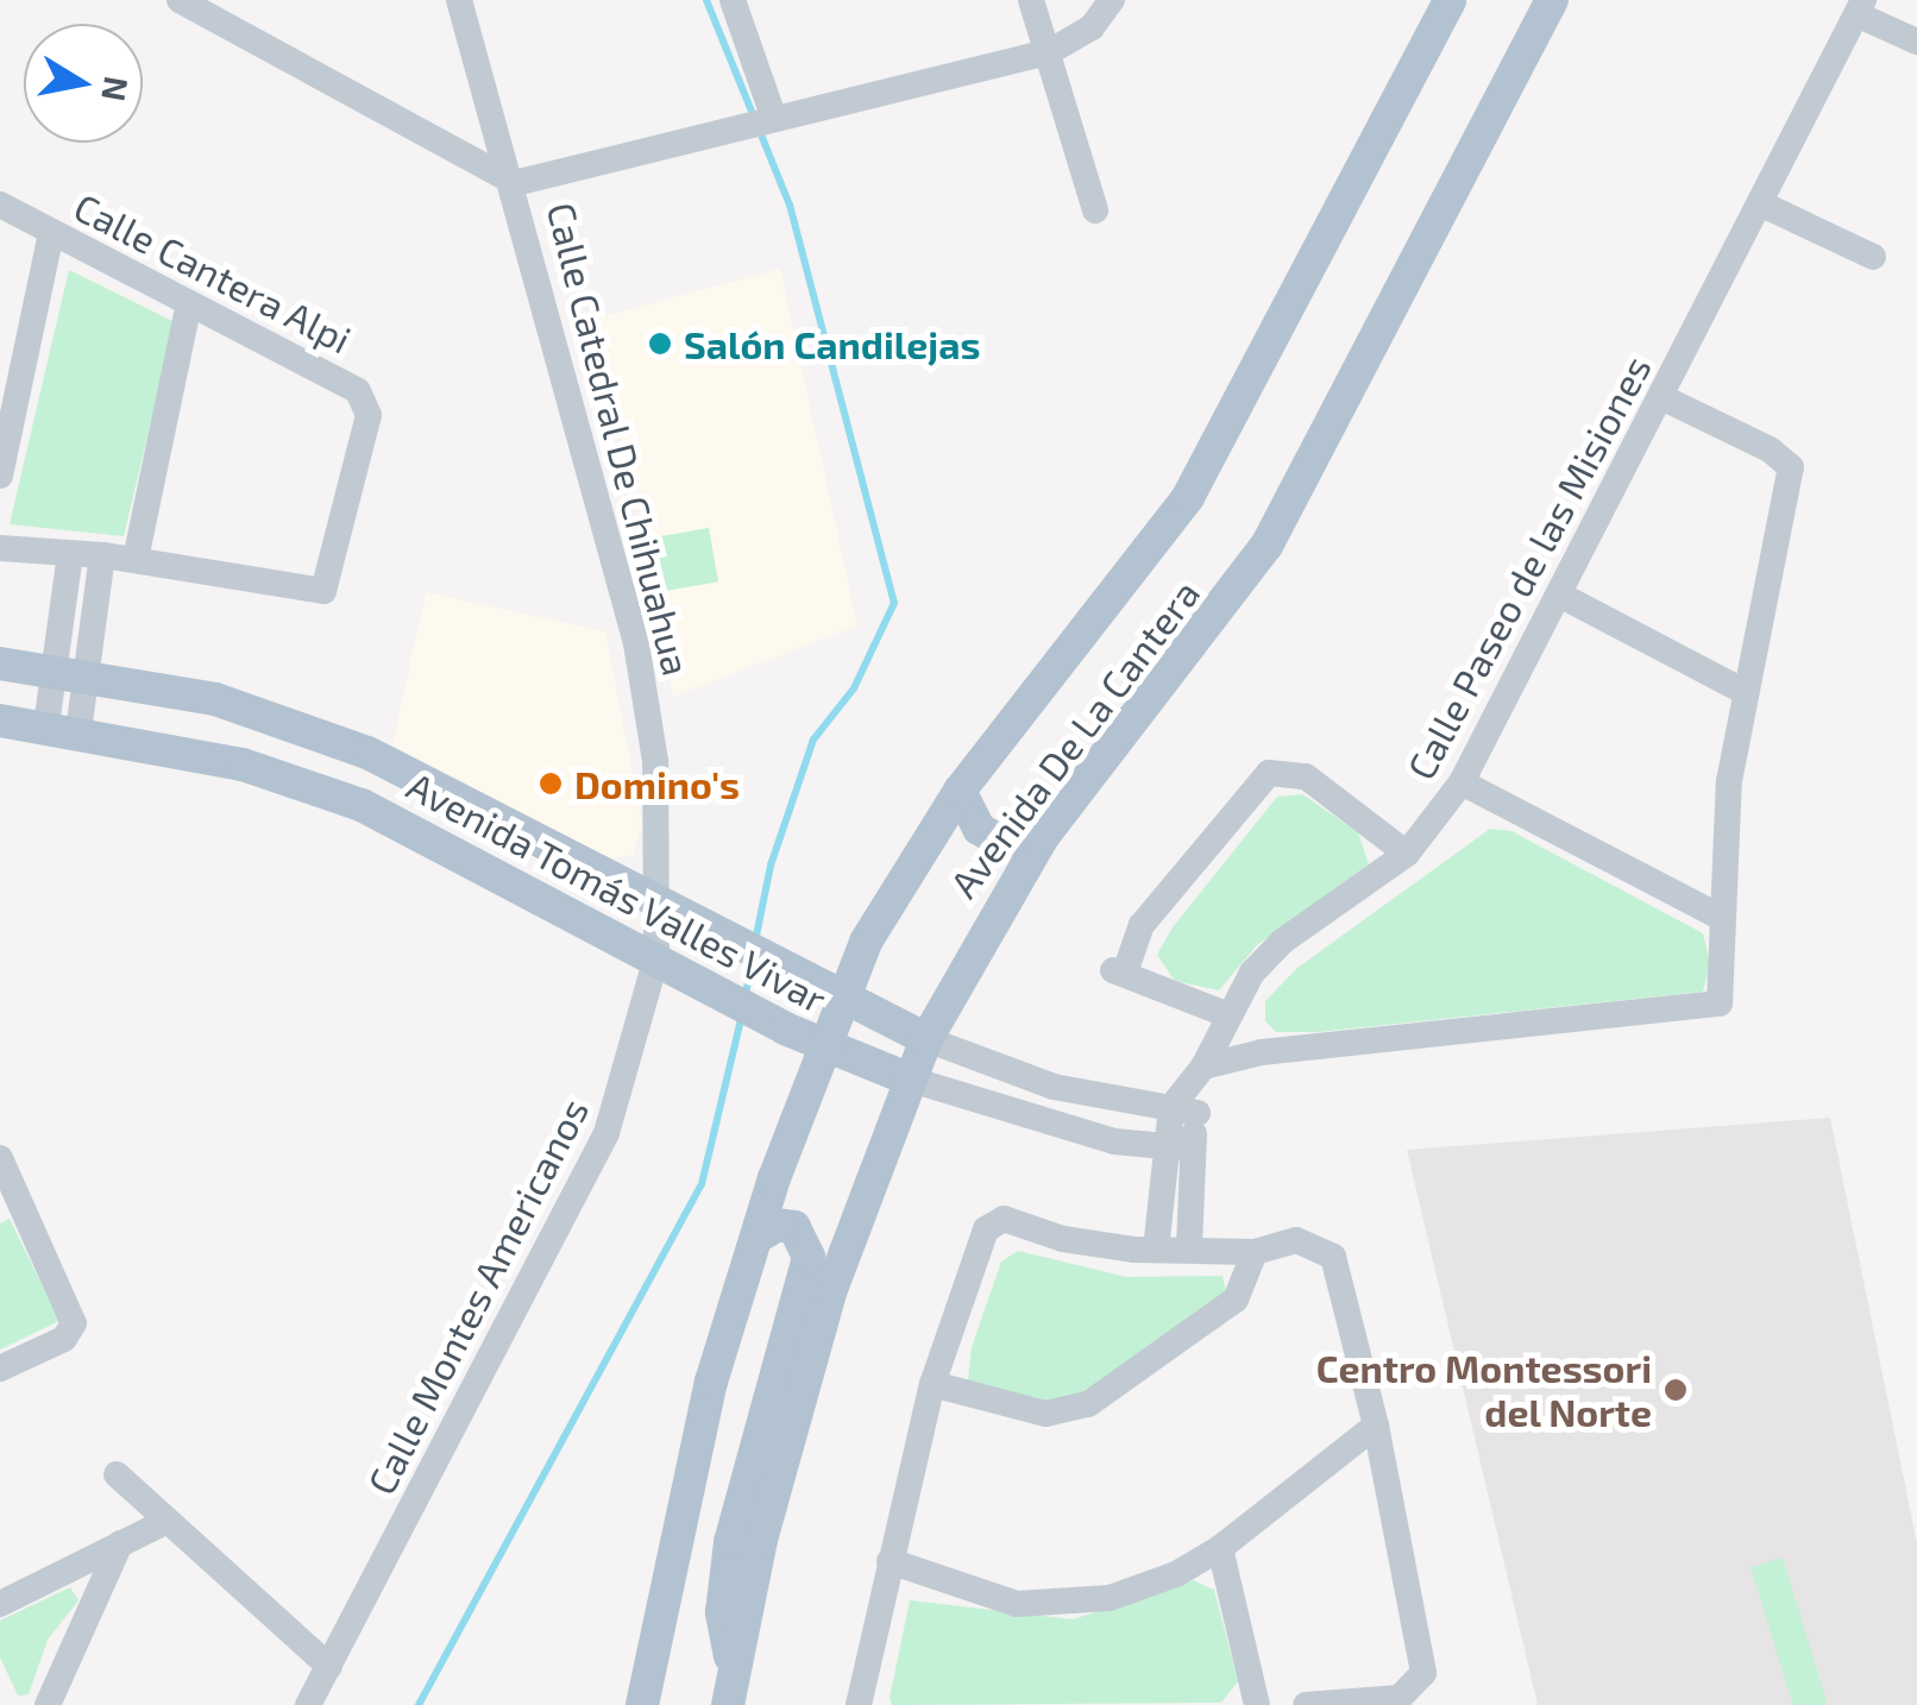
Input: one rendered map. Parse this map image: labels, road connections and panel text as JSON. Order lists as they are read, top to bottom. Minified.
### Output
{"streets":{"main road":["Avenida De La Cantera","Avenida Tomás Valles Vivar"],"street":["Calle Cantera Alpi","Calle Catedral De Chihuahua","Calle Paseo de las Misiones","Calle Montes Americanos"]},"crossings":[["Calle Catedral De Chihuahua","Avenida Tomás Valles Vivar"],["Calle Catedral De Chihuahua","Calle Montes Americanos"],["Calle Paseo de las Misiones","Avenida Tomás Valles Vivar"],["Avenida De La Cantera","Avenida Tomás Valles Vivar"],["Avenida Tomás Valles Vivar","Calle Montes Americanos"]],"places":["Salón Candilejas","Domino's","Centro Montessori del Norte"],"north":"right"}
